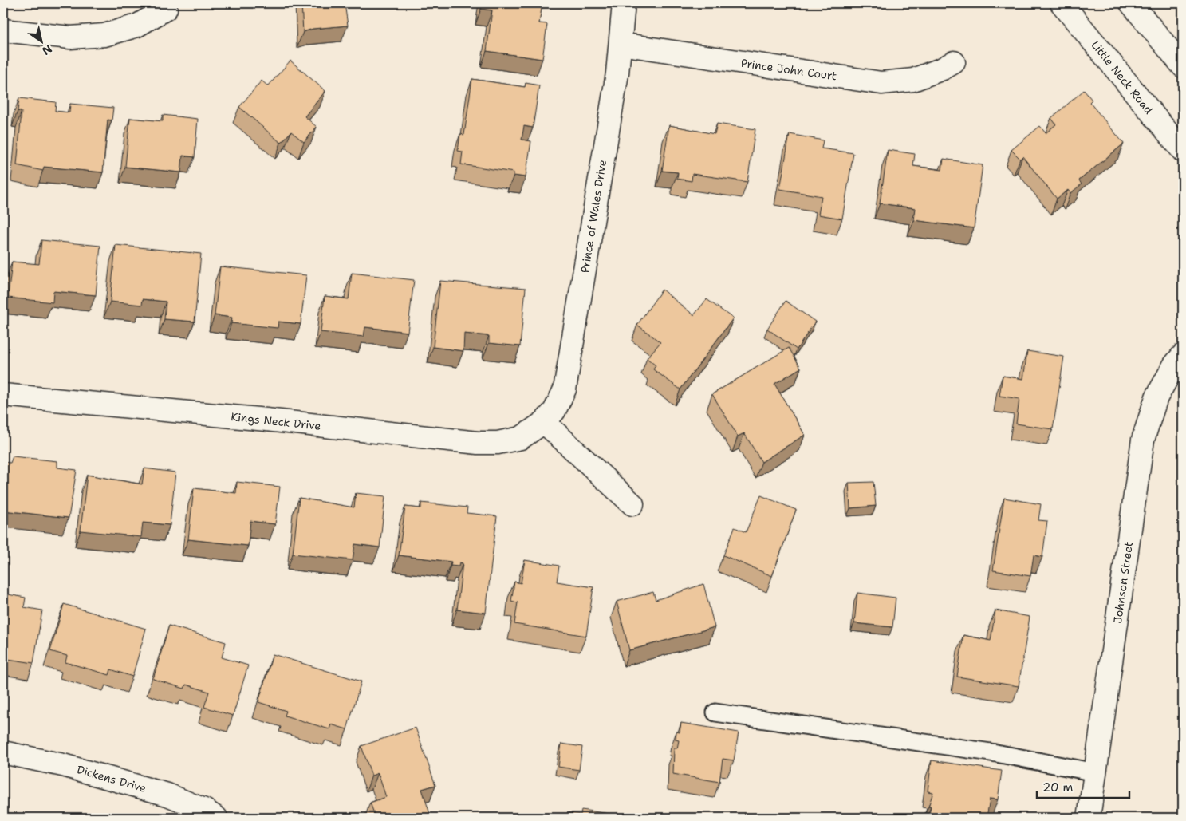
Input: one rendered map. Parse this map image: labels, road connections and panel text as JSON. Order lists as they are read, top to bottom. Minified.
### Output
{"streets":{"street":["Prince John Court","Little Neck Road","Prince of Wales Drive","Kings Neck Drive","Johnson Street","Dickens Drive"]},"crossings":[["Prince John Court","Prince of Wales Drive"],["Prince of Wales Drive","Kings Neck Drive"]],"scale_bar":"20 m","north":"bottom right"}
